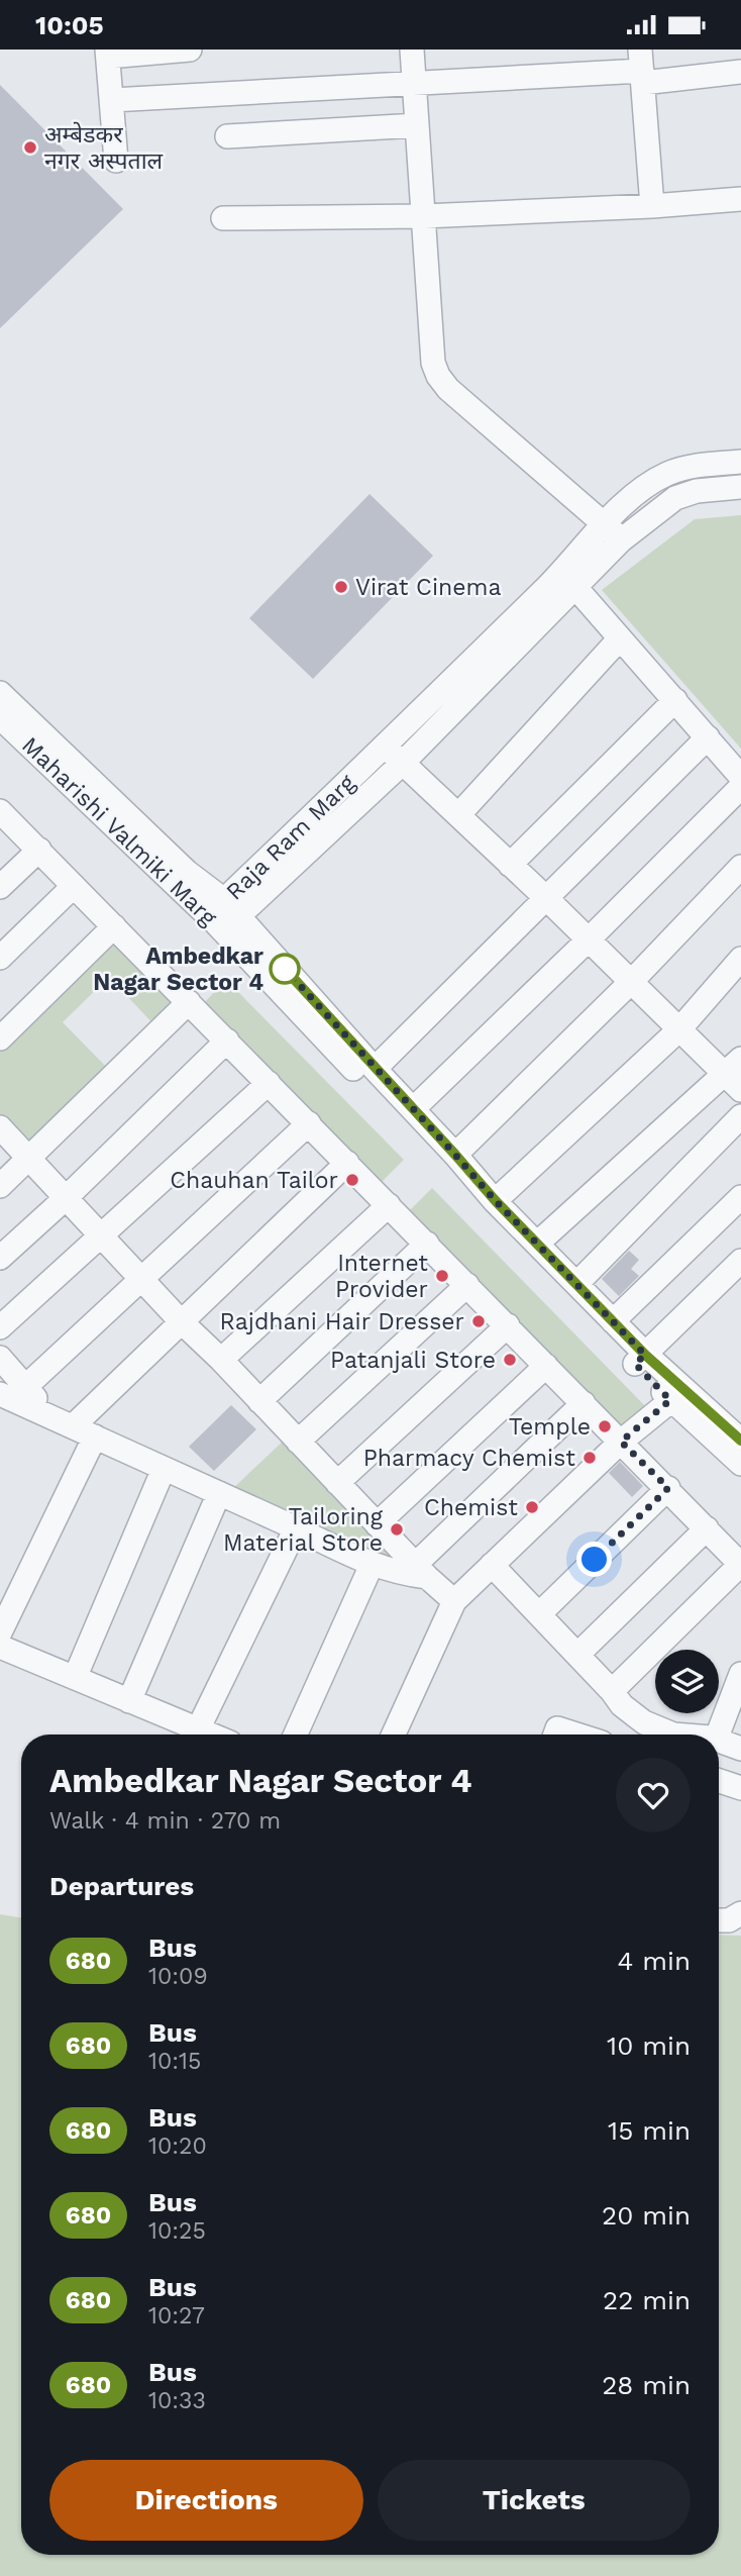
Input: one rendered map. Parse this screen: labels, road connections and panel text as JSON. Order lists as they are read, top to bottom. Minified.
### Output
{"streets":{"street":["Maharishi Valmiki Marg","Raja Ram Marg"]},"crossings":[["Maharishi Valmiki Marg","Raja Ram Marg"]],"places":["अम्बेडकर नगर अस्पताल","Virat Cinema","Ambedkar Nagar Sector 4","Chauhan Tailor","Internet Provider","Rajdhani Hair Dresser","Patanjali Store","Temple","Pharmacy Chemist","Chemist","Tailoring Material Store"],"lines":["bus line 680"],"page":{"status":"10:05","heading":[["Ambedkar Nagar Sector 4","Walk · 4 min · 270 m"],"Departures"],"list":[{"mark":"680","name":"Bus","note":"10:09","value":"4 min"},{"mark":"680","name":"Bus","note":"10:15","value":"10 min"},{"mark":"680","name":"Bus","note":"10:20","value":"15 min"},{"mark":"680","name":"Bus","note":"10:25","value":"20 min"},{"mark":"680","name":"Bus","note":"10:27","value":"22 min"},{"mark":"680","name":"Bus","note":"10:33","value":"28 min"}],"buttons":["Directions","Tickets"]}}
